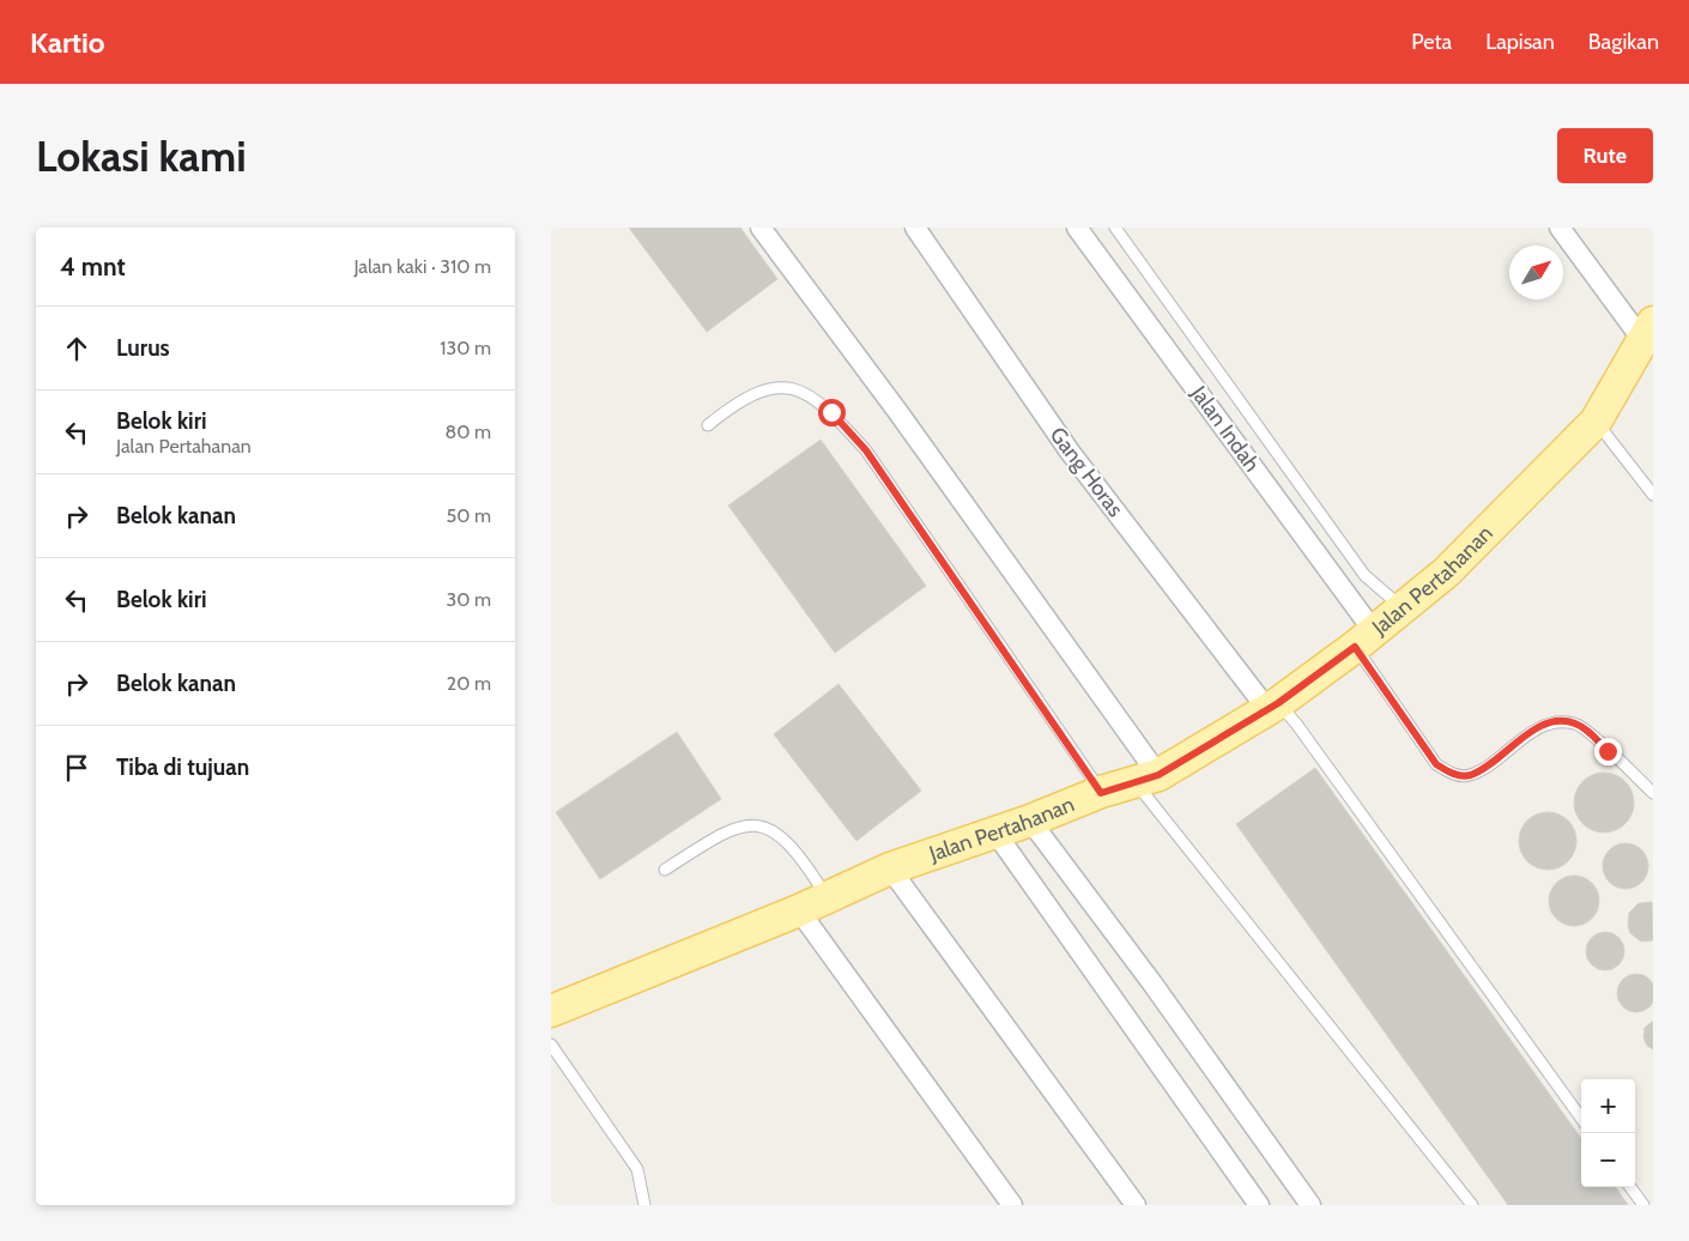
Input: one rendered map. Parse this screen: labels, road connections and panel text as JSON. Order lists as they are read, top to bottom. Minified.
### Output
{"streets":{"main road":["Jalan Pertahanan"],"street":["Jalan Indah","Gang Horas"]},"crossings":[["Jalan Indah","Jalan Pertahanan"],["Gang Horas","Jalan Pertahanan"]],"north":"top right","page":{"header":"Kartio","nav":["Peta","Lapisan","Bagikan"],"buttons":"Rute","title":"Lokasi kami","heading":["4 mnt","Jalan kaki · 310 m"],"list":[["Lurus","130 m"],["Belok kiri","Jalan Pertahanan","80 m"],["Belok kanan","50 m"],["Belok kiri","30 m"],["Belok kanan","20 m"],"Tiba di tujuan"],"map_buttons":["+","−"]}}
